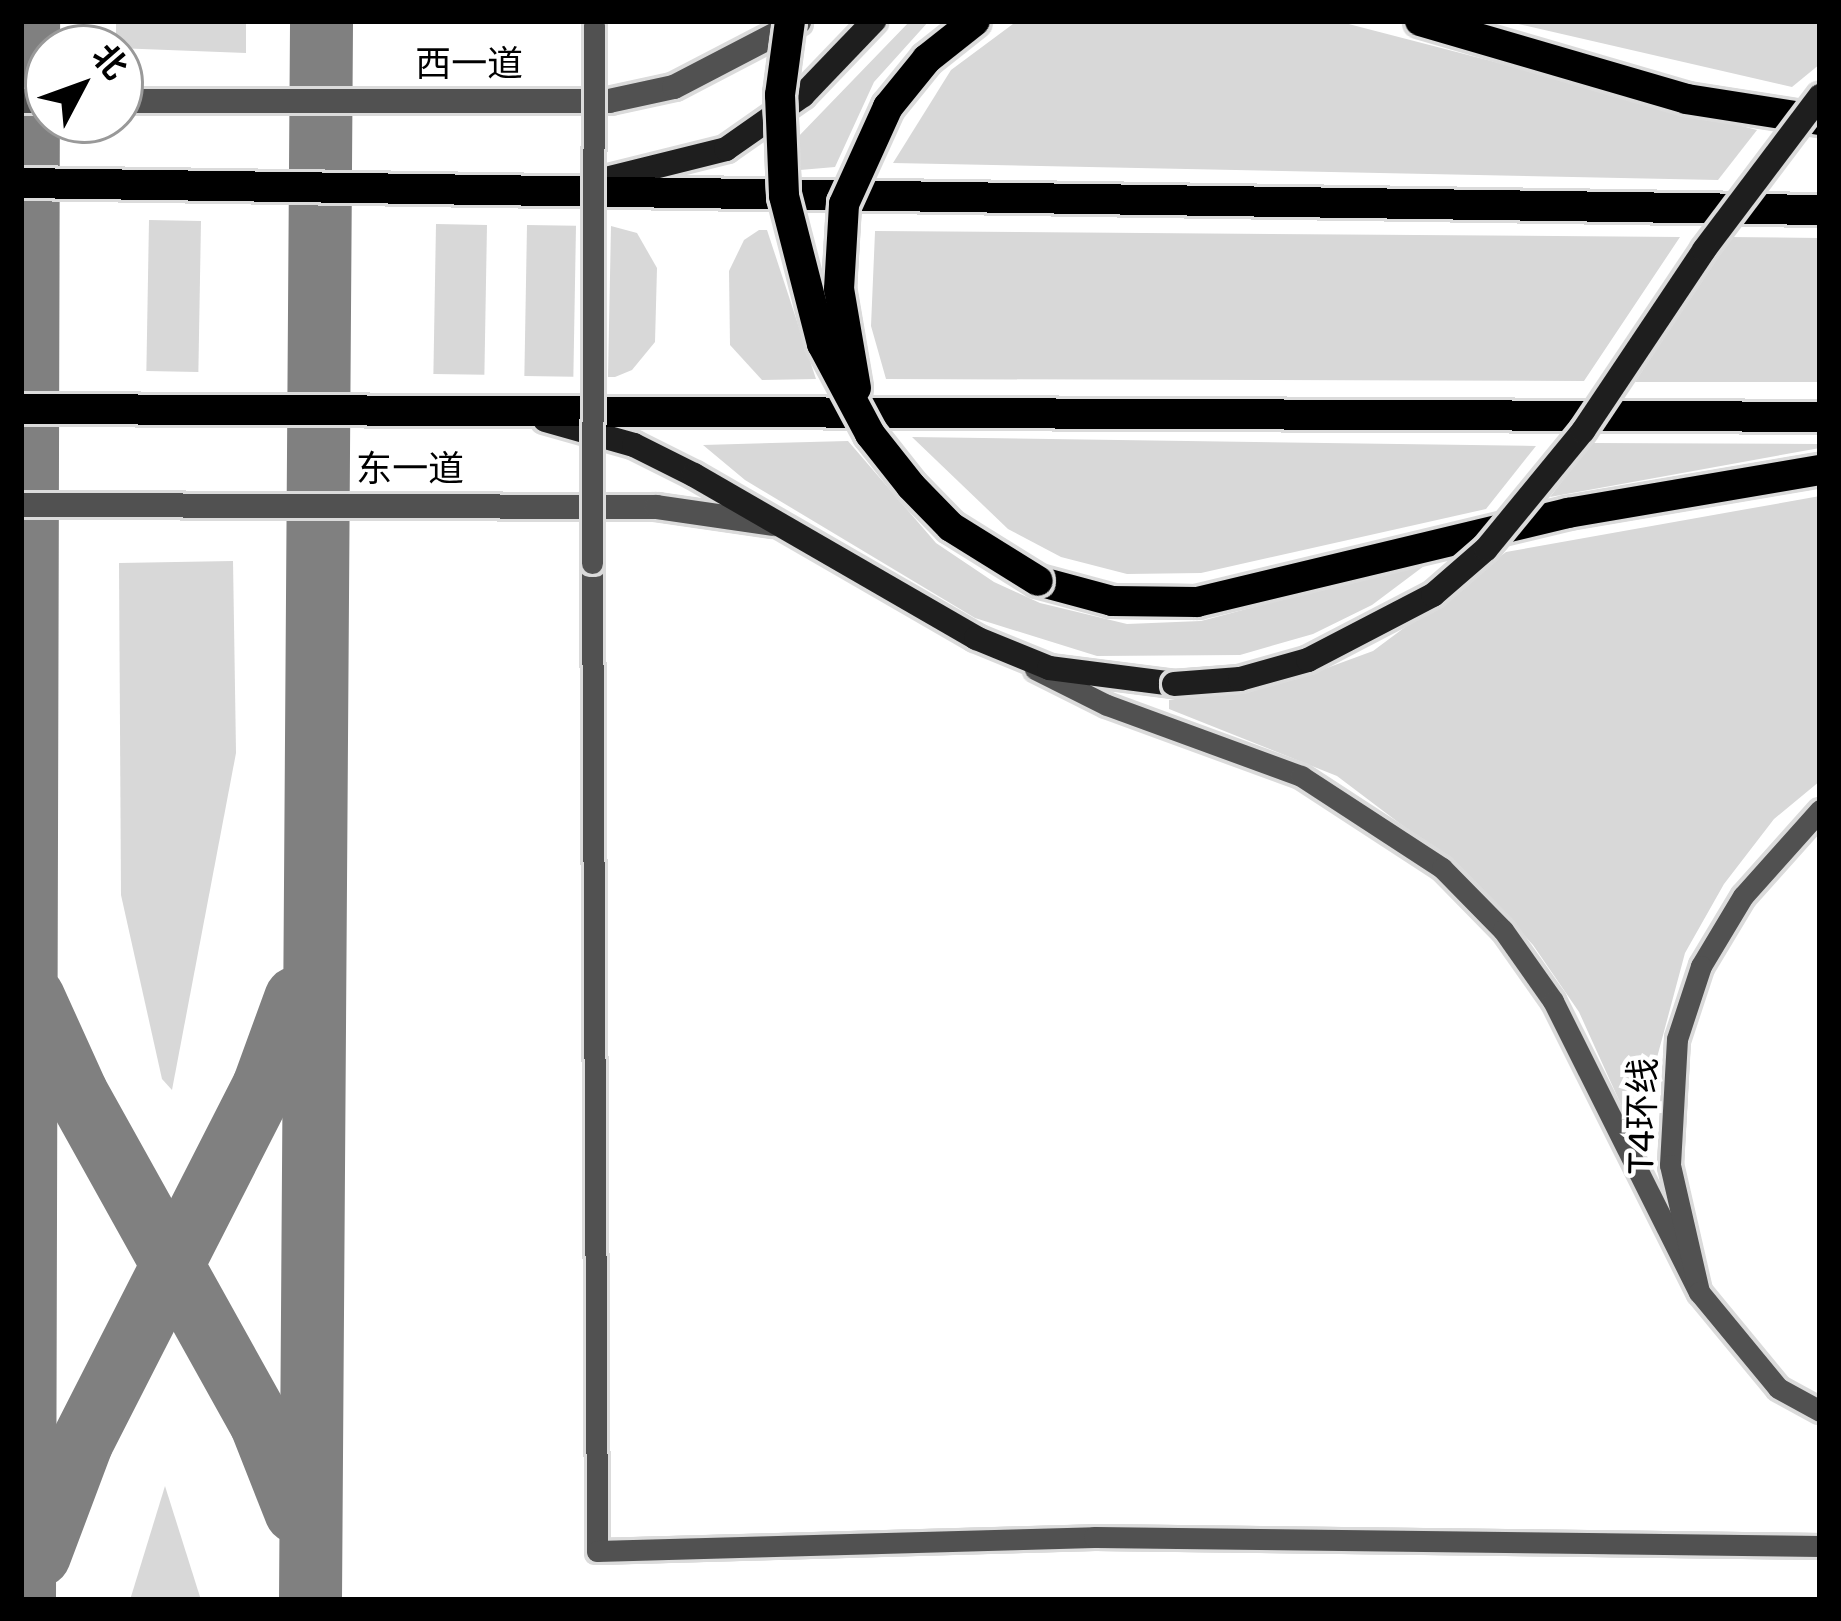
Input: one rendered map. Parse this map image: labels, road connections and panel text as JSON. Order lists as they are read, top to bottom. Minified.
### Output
{"streets":{"street":["西一道","东一道","T4环线"]},"north":"top right"}
